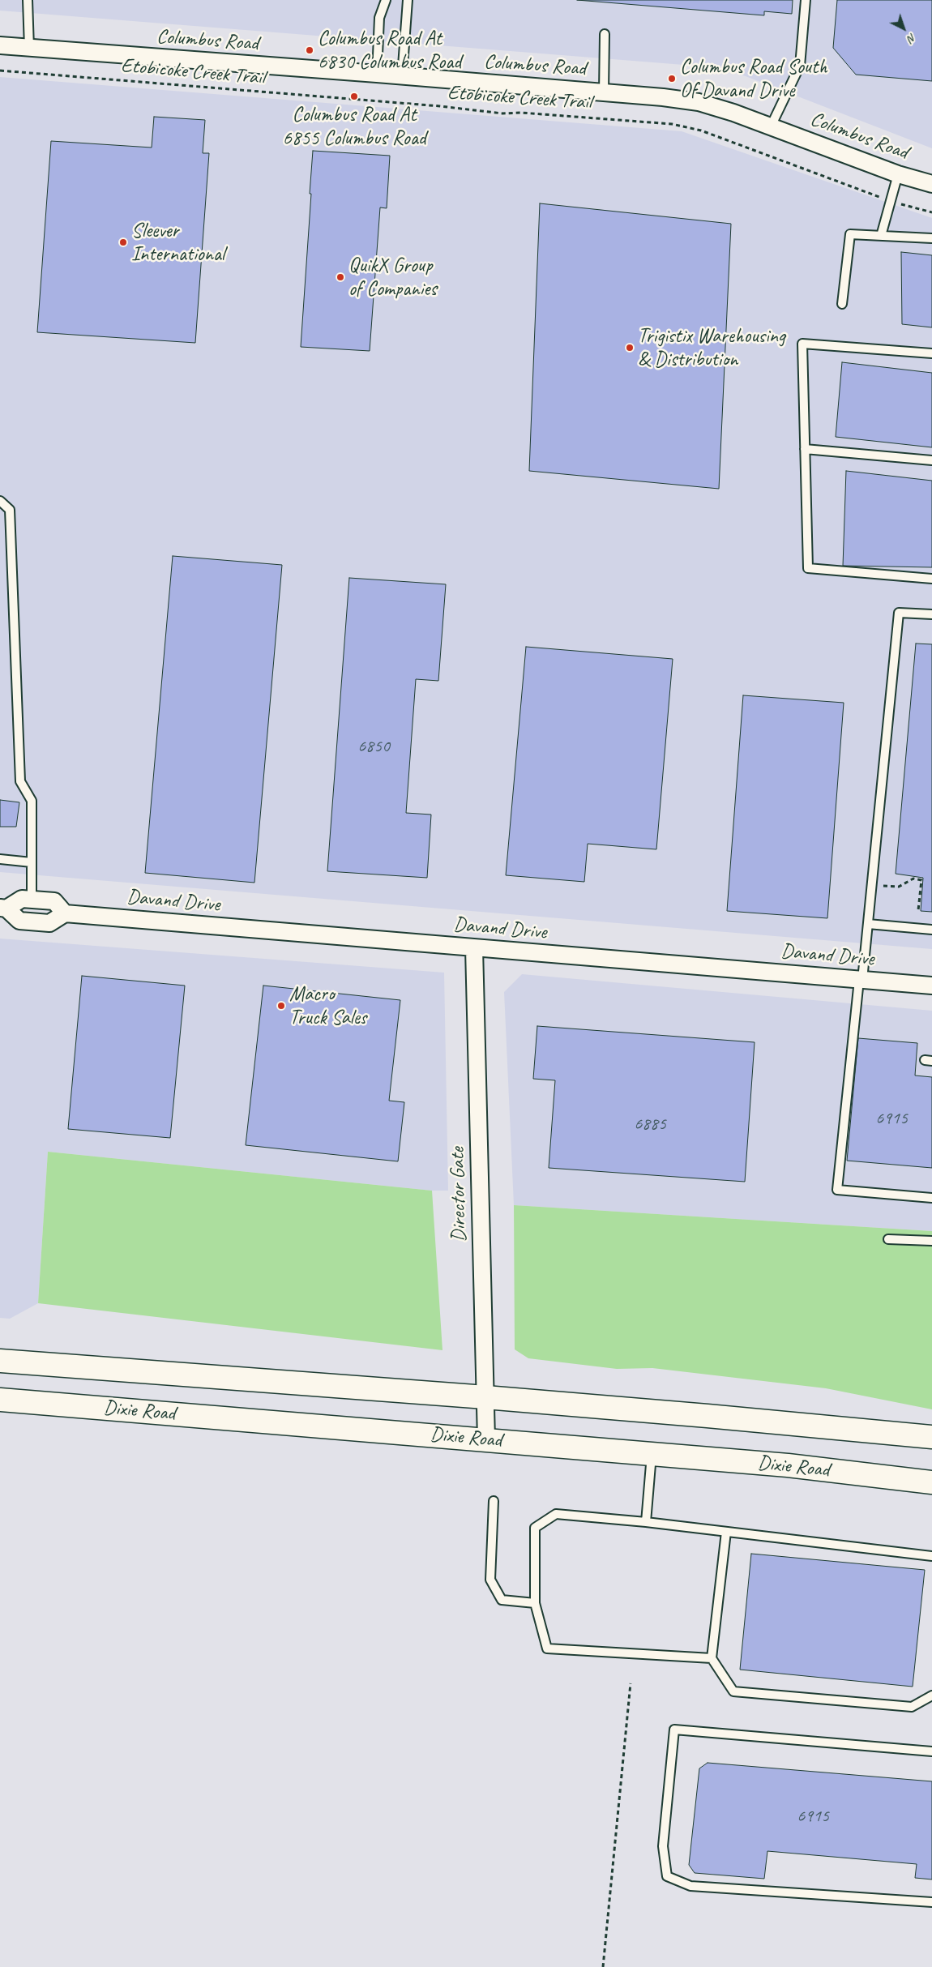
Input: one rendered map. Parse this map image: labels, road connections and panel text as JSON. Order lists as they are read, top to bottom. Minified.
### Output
{"streets":{"main road":["Dixie Road"],"street":["Columbus Road","Davand Drive","Director Gate"],"path":["Etobicoke Creek Trail"]},"crossings":[["Davand Drive","Director Gate"],["Director Gate","Dixie Road"]],"places":["Columbus Road At 6830 Columbus Road","Columbus Road South Of Davand Drive","Columbus Road At 6855 Columbus Road","Sleever International","QuikX Group of Companies","Trigistix Warehousing & Distribution","Macro Truck Sales"],"house_numbers":["6850","6915","6885","6915"],"north":"bottom right"}
